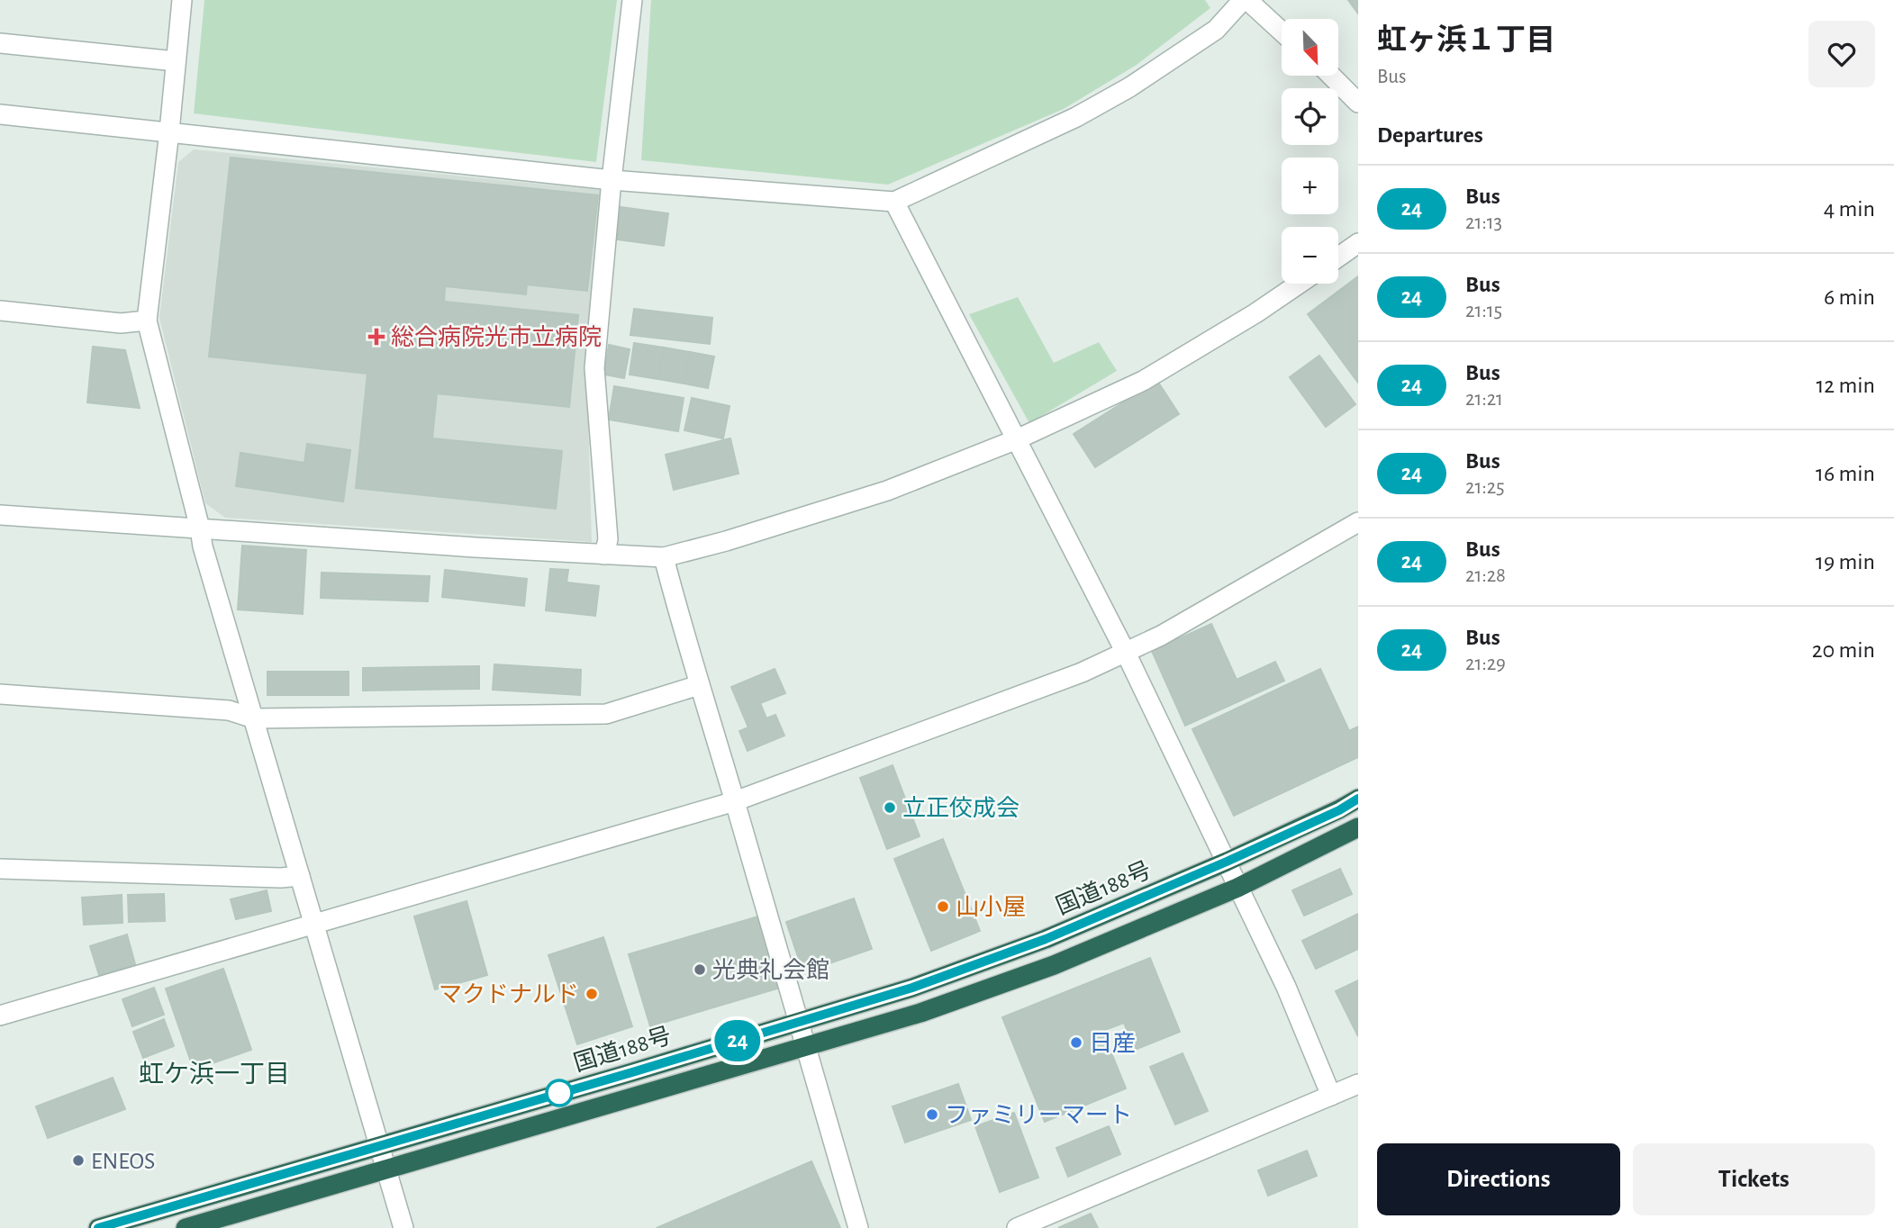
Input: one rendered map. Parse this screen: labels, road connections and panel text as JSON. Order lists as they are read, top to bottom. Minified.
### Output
{"streets":{"highway":["国道188号"]},"districts":["虹ケ浜一丁目"],"places":{"health":["総合病院光市立病院"],"other":["立正佼成会","山小屋","光典礼会館","マクドナルド","日産","ファミリーマート","ENEOS"]},"lines":["bus line 24"],"north":"bottom right","page":{"on_map":"24","heading":[["虹ヶ浜１丁目","Bus"],"Departures"],"map_buttons":["+","−"],"list":[{"mark":"24","name":"Bus","note":"21:13","value":"4 min"},{"mark":"24","name":"Bus","note":"21:15","value":"6 min"},{"mark":"24","name":"Bus","note":"21:21","value":"12 min"},{"mark":"24","name":"Bus","note":"21:25","value":"16 min"},{"mark":"24","name":"Bus","note":"21:28","value":"19 min"},{"mark":"24","name":"Bus","note":"21:29","value":"20 min"}],"buttons":["Directions","Tickets"]}}
